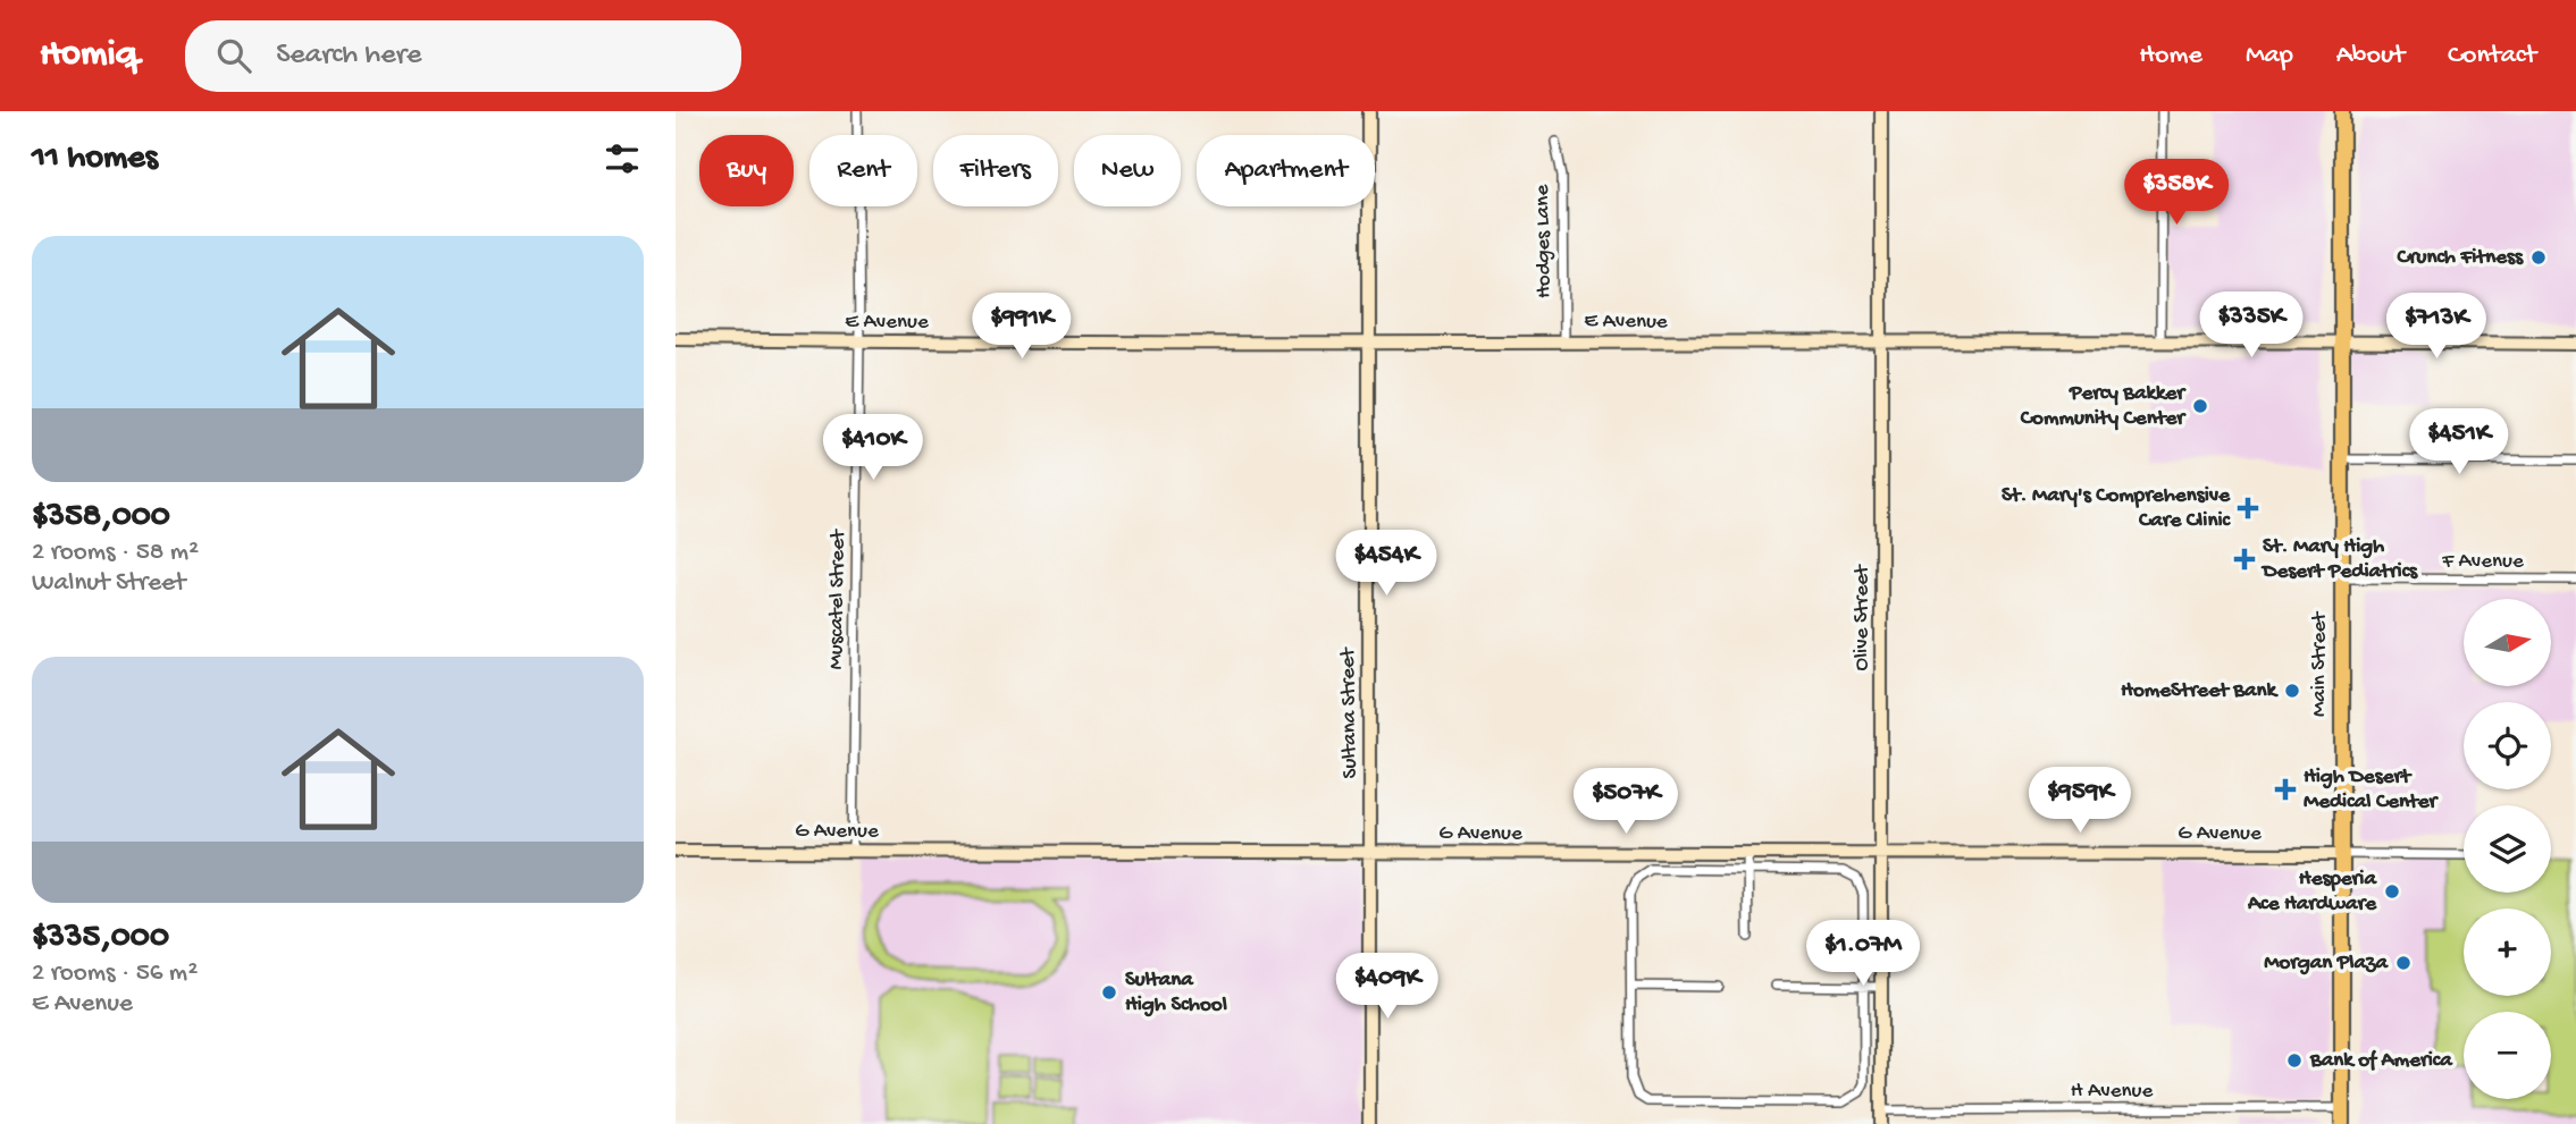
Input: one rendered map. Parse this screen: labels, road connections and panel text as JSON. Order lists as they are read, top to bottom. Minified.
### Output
{"streets":{"main road":["Main Street"],"street":["Hodges Lane","E Avenue","F Avenue","Muscatel Street","Olive Street","Sultana Street","G Avenue","H Avenue"]},"crossings":[["Hodges Lane","E Avenue"],["E Avenue","Muscatel Street"],["E Avenue","Olive Street"],["E Avenue","Main Street"],["E Avenue","Sultana Street"],["F Avenue","Main Street"],["Muscatel Street","G Avenue"],["Olive Street","G Avenue"],["Olive Street","H Avenue"],["Main Street","G Avenue"],["Main Street","H Avenue"],["Sultana Street","G Avenue"]],"places":{"other":["Crunch Fitness","Percy Bakker Community Center","HomeStreet Bank","Hesperia Ace Hardware","Morgan Plaza","Sultana High School","Bank of America"],"health":["St. Mary's Comprehensive Care Clinic","St. Mary High Desert Pediatrics","High Desert Medical Center"]},"north":"right","page":{"header":"Homiq","search":"Search here","nav":["Home","Map","About","Contact"],"heading":"11 homes","chip":["Buy","Rent","Filters","New","Apartment"],"price":["$358K","$335K","$991K","$713K","$451K","$410K","$454K","$959K","$507K","$1.07M","$409K"],"list":[{"name":"$358,000","note":"2 rooms · 58 m² · Walnut Street"},{"name":"$335,000","note":"2 rooms · 56 m² · E Avenue"}],"map_buttons":["+","−"]}}
